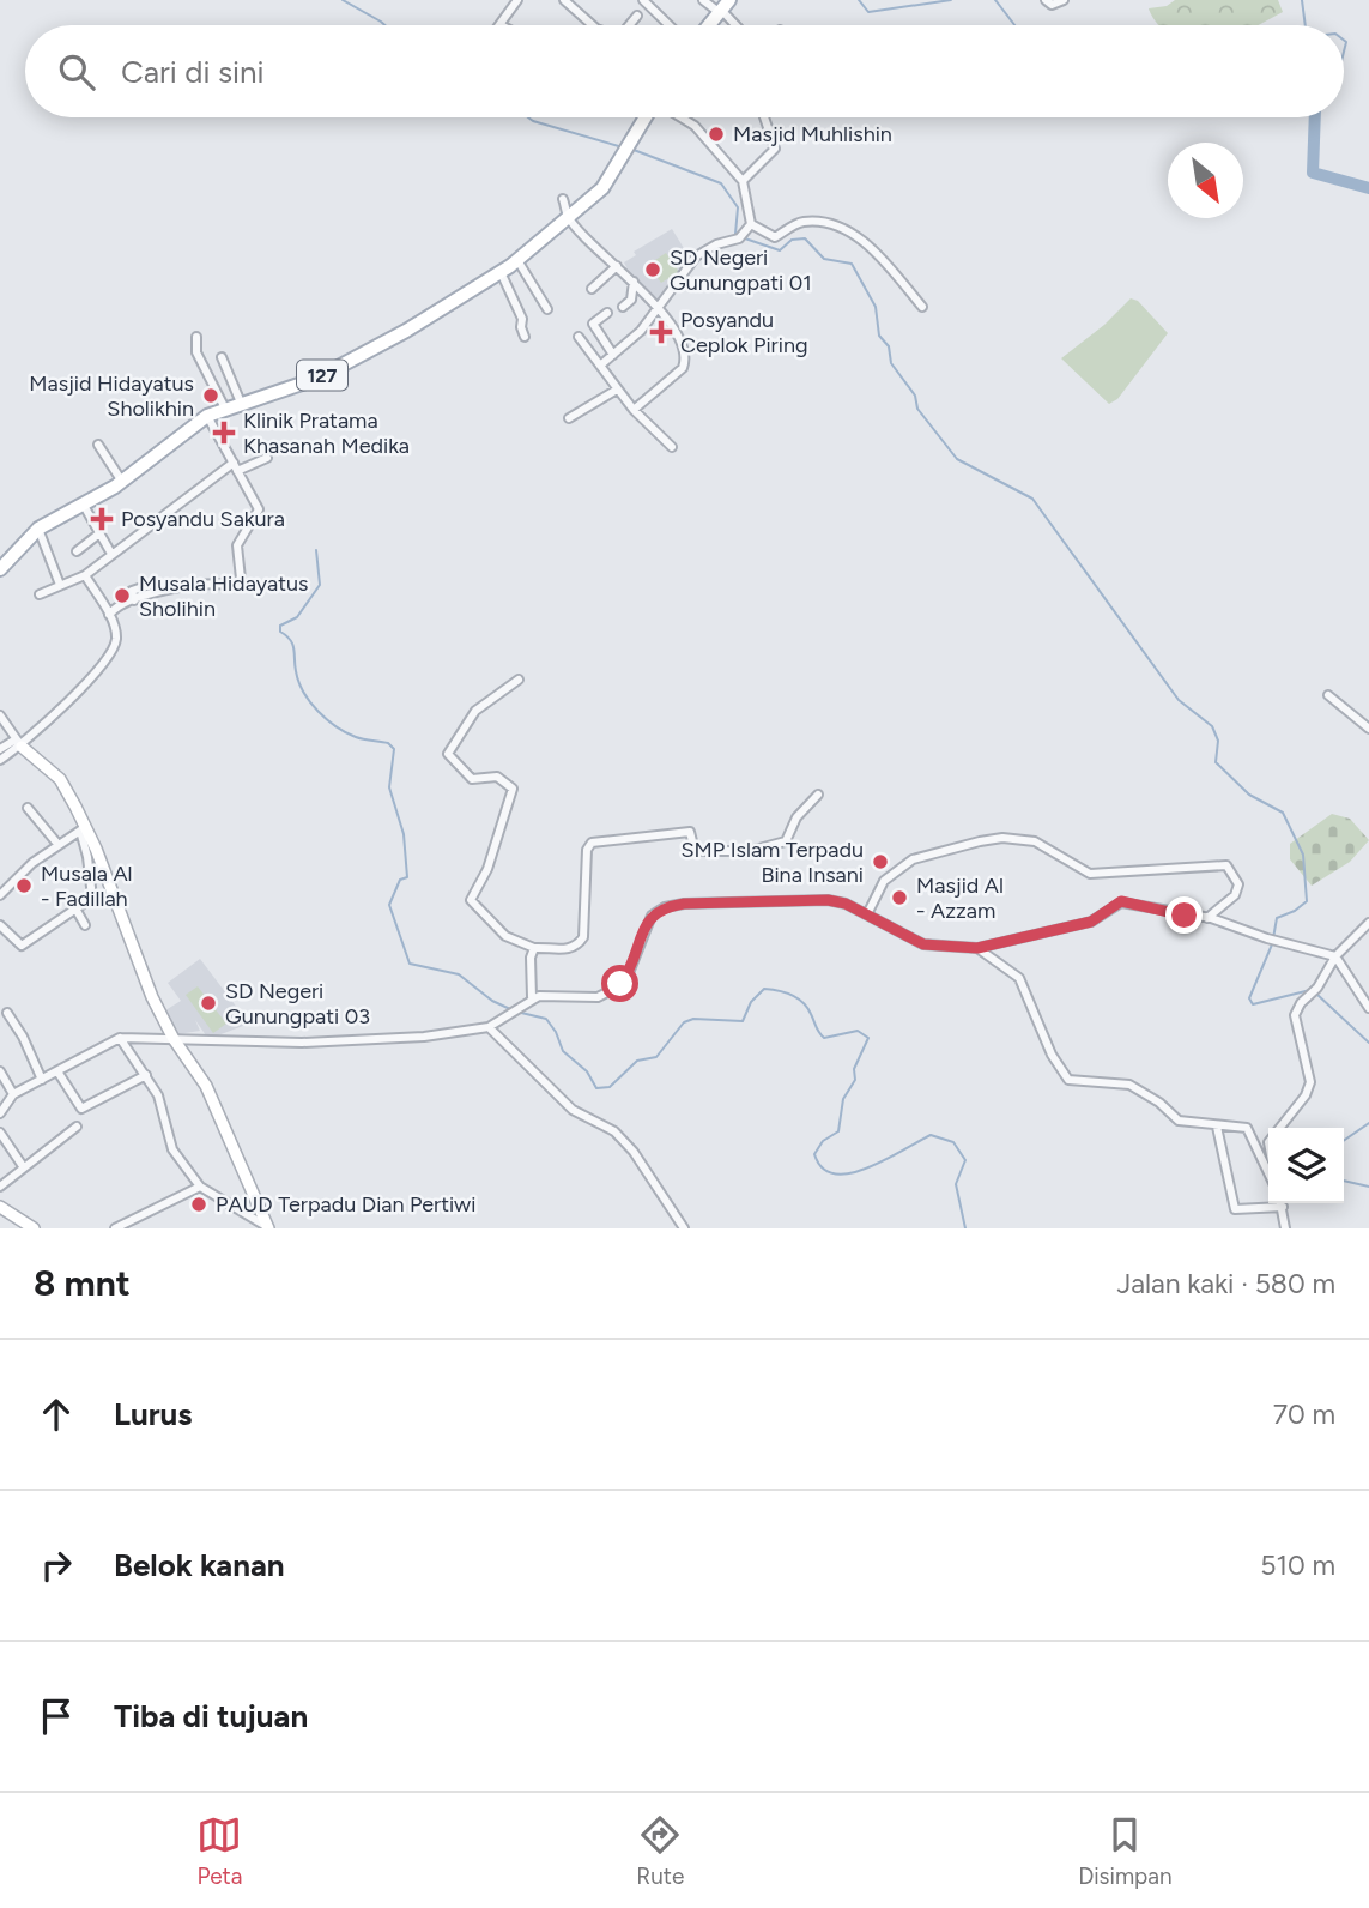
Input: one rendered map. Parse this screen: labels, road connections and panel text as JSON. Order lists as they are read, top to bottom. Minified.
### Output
{"streets":{"main road":["127"]},"places":{"other":["Masjid Muhlishin","SD Negeri Gunungpati 01","Masjid Hidayatus Sholikhin","Musala Hidayatus Sholihin","SMP Islam Terpadu Bina Insani","Musala Al - Fadillah","Masjid Al - Azzam","SD Negeri Gunungpati 03","PAUD Terpadu Dian Pertiwi"],"health":["Posyandu Ceplok Piring","Klinik Pratama Khasanah Medika","Posyandu Sakura"]},"north":"bottom right","page":{"search":"Cari di sini","heading":["8 mnt","Jalan kaki · 580 m"],"list":[["Lurus","70 m"],["Belok kanan","510 m"],"Tiba di tujuan"],"nav":["Peta","Rute","Disimpan"]}}
